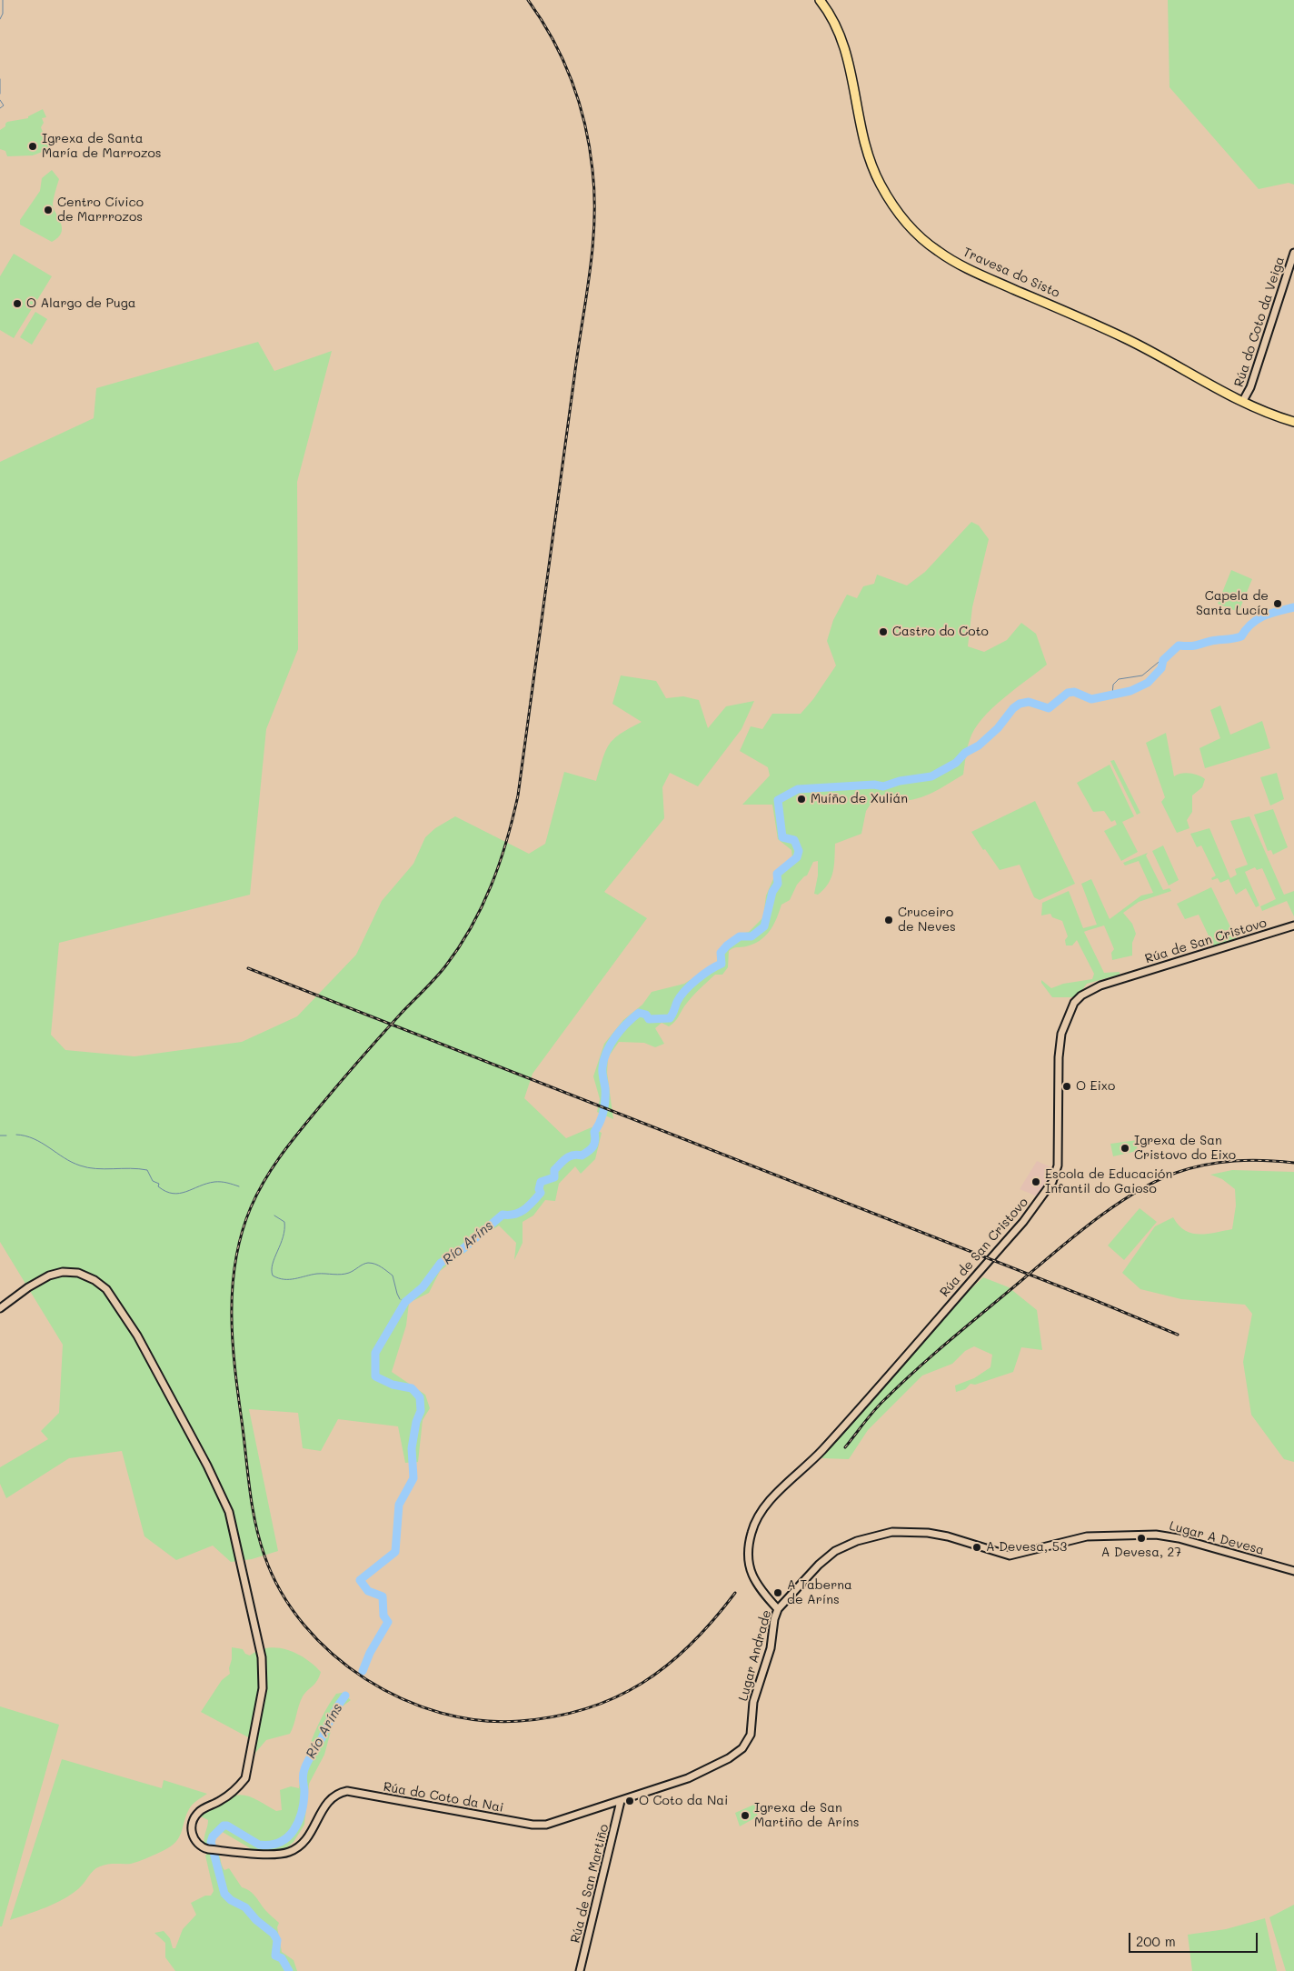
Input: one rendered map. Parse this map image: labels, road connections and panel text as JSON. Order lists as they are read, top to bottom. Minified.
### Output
{"streets":{"highway":["Travesa do Sisto"],"street":["Rúa do Coto da Veiga","Rúa de San Cristovo","Lugar A Devesa","Lugar Andrade","Rúa do Coto da Nai","Rúa de San Martiño"]},"crossings":[["Travesa do Sisto","Rúa do Coto da Veiga"],["Rúa de San Cristovo","Lugar Andrade"],["Lugar A Devesa","Lugar Andrade"],["Lugar Andrade","Rúa do Coto da Nai"],["Rúa do Coto da Nai","Rúa de San Martiño"]],"water":["Río Aríns"],"places":["Igrexa de Santa María de Marrozos","Centro Cívico de Marrrozos","O Alargo de Puga","Capela de Santa Lucía","Castro do Coto","Muíño de Xulián","Cruceiro de Neves","O Eixo","Igrexa de San Cristovo do Eixo","Escola de Educación Infantil do Gaioso","A Devesa, 27","A Devesa, 53","A Taberna de Aríns","O Coto da Nai","Igrexa de San Martiño de Aríns"],"scale_bar":"200 m"}
